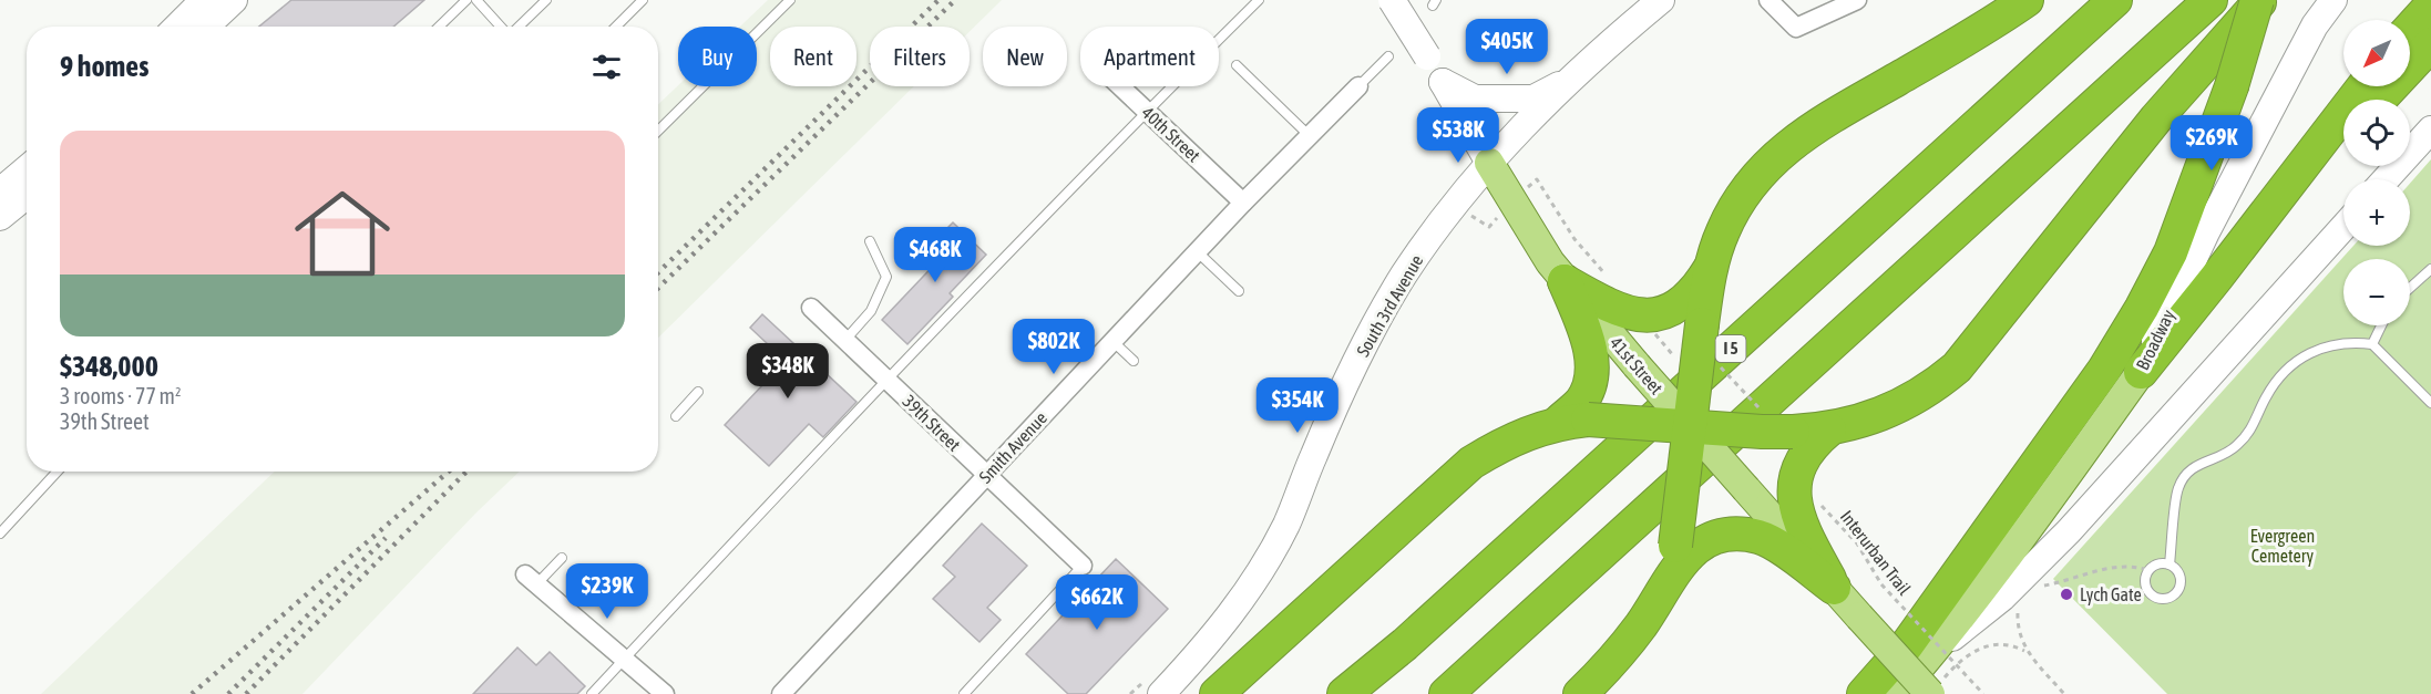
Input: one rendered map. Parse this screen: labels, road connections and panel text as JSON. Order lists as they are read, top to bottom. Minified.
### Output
{"streets":{"highway":["I 5"],"main road":["Broadway","41st Street"],"street":["40th Street","South 3rd Avenue","39th Street","Smith Avenue"],"path":["Interurban Trail"]},"crossings":[["40th Street","Smith Avenue"],["South 3rd Avenue","41st Street"],["39th Street","Smith Avenue"]],"parks":["Evergreen Cemetery"],"places":["Lych Gate"],"north":"bottom left","page":{"price":["$405K","$538K","$269K","$468K","$802K","$348K","$354K","$239K","$662K"],"map_buttons":["+","−"],"chip":["Buy","Rent","Filters","New","Apartment"],"heading":"9 homes","list":[{"name":"$348,000","note":"3 rooms · 77 m² · 39th Street"}]}}
